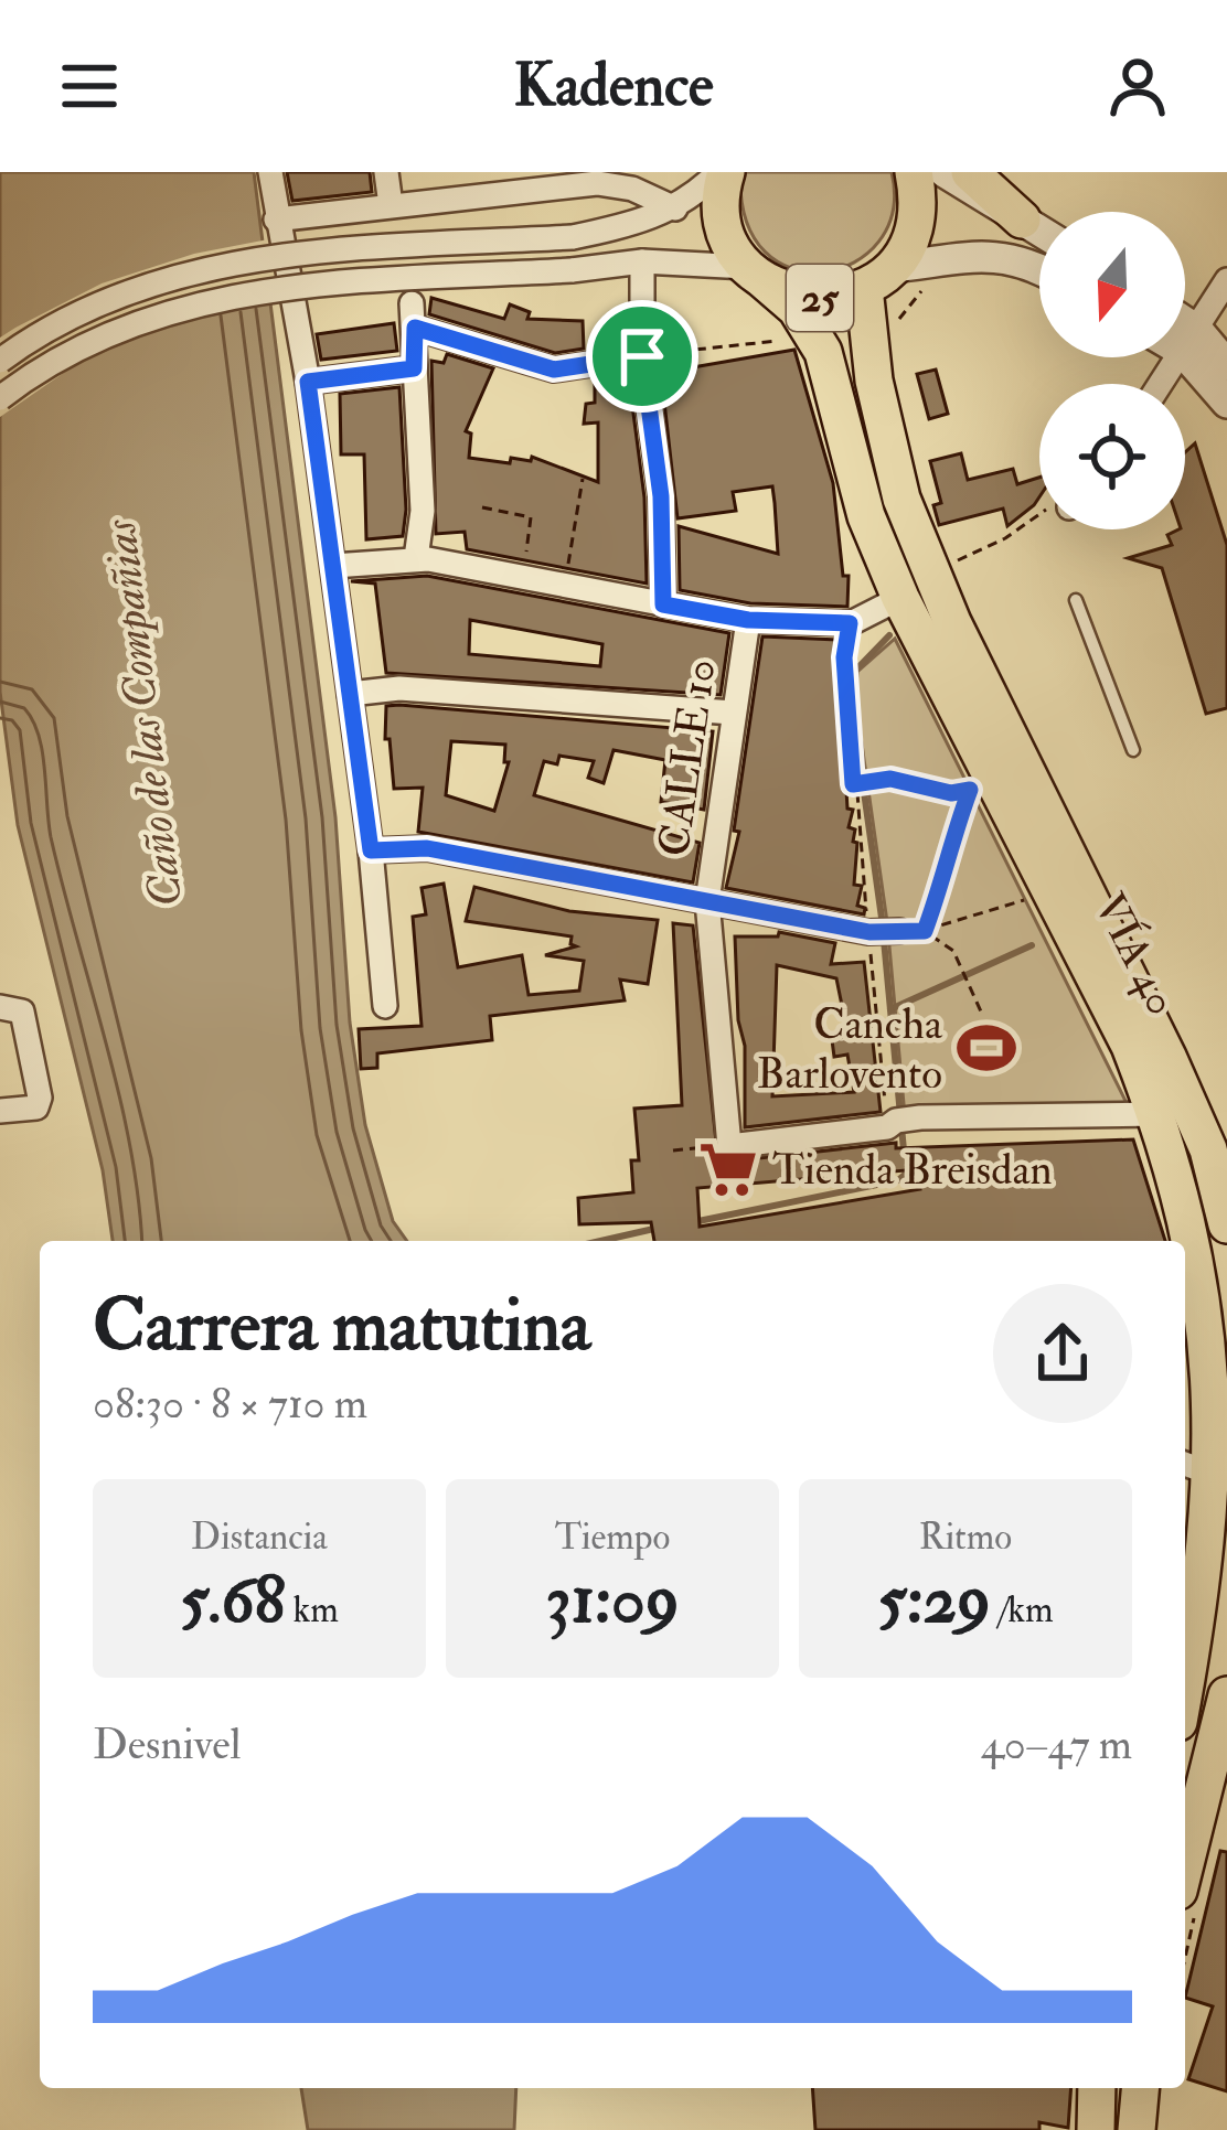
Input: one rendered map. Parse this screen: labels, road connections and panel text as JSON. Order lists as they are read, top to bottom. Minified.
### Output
{"streets":{"highway":["25","VÍA 40"],"street":["CALLE 10"]},"crossings":[["25","VÍA 40"]],"water":["Caño de las Compañias"],"places":{"sports":["Cancha Barlovento"],"supermarket":["Tienda Breisdan"]},"north":"bottom","page":{"header":"Kadence","heading":["Carrera matutina","08:30 · 8 × 710 m"],"stats":[["Distancia","5.68 km"],["Tiempo","31:09"],["Ritmo","5:29 /km"]],"chart":["Desnivel","40–47 m"]}}
